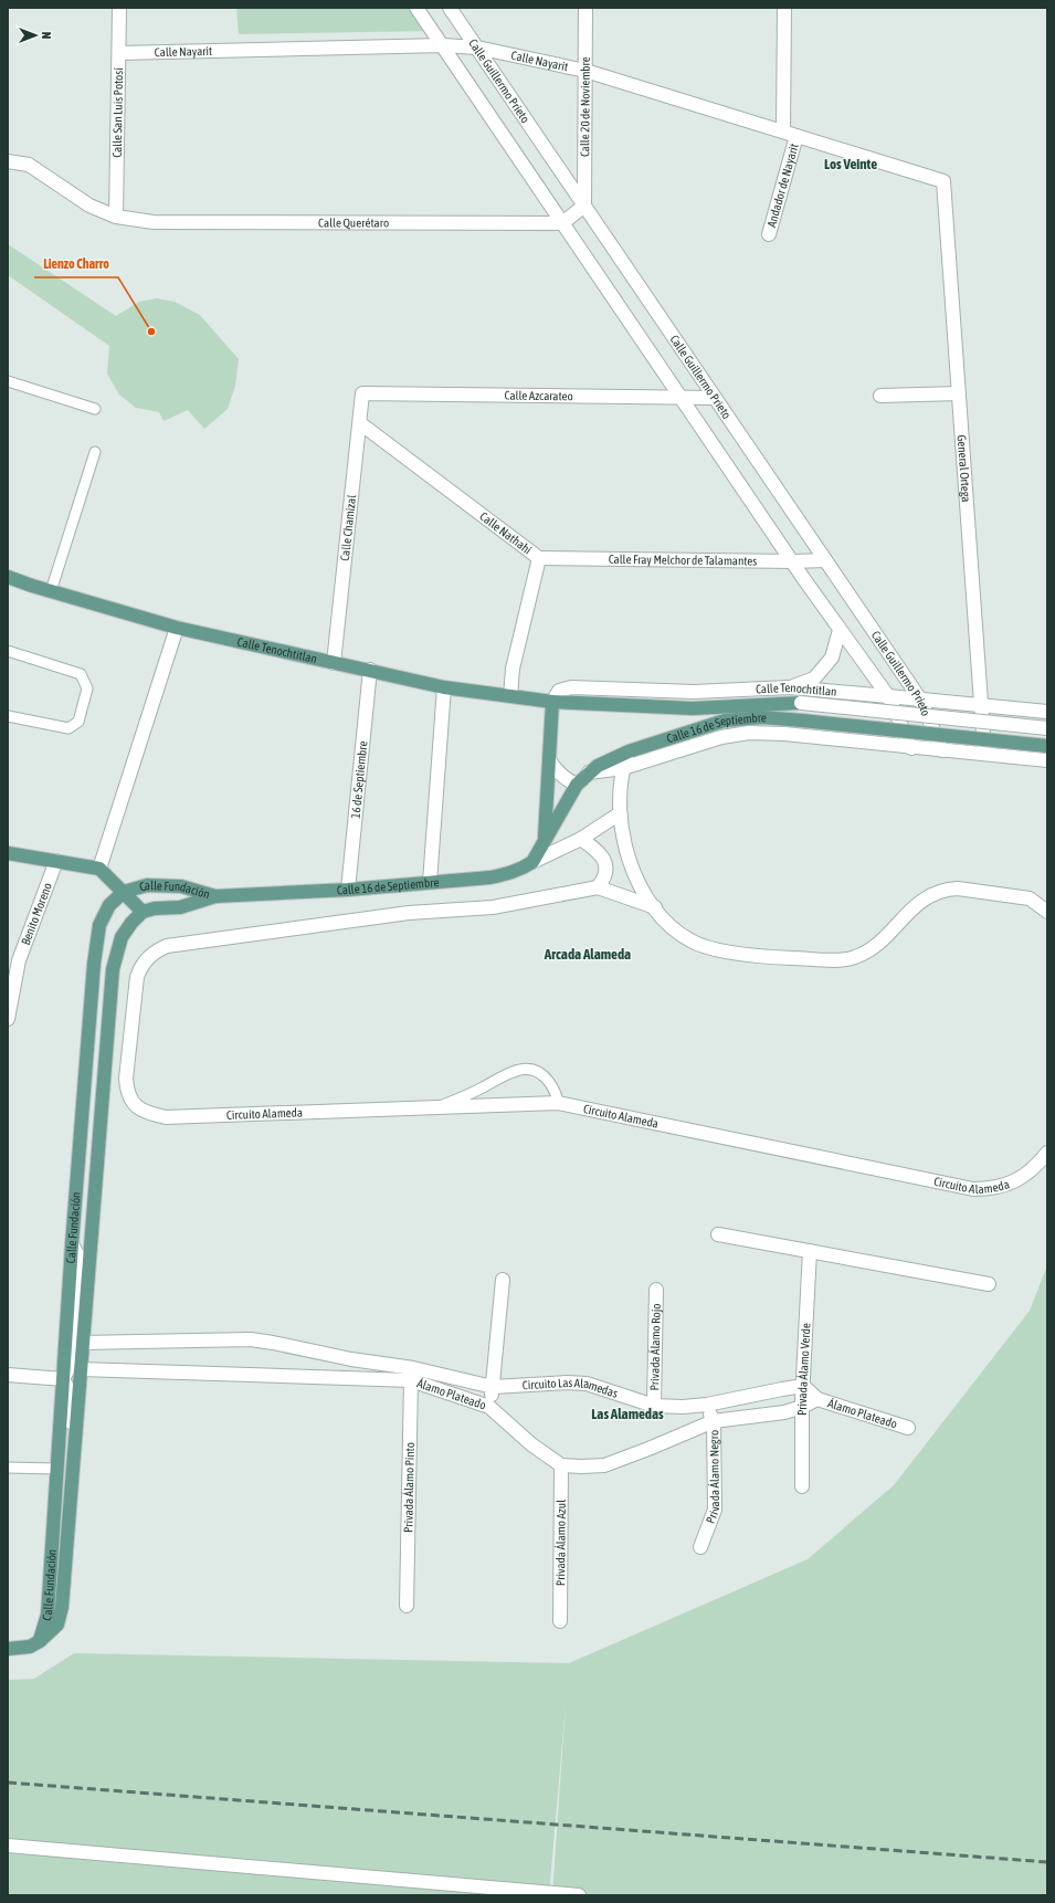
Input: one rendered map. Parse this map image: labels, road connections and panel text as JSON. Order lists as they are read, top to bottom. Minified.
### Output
{"streets":{"main road":["Calle Tenochtitlan","Calle 16 de Septiembre","Calle Fundación"],"street":["Calle Nayarit","Calle Guillermo Prieto","Calle 20 de Noviembre","Calle San Luis Potosí","Andador de Nayarit","Calle Querétaro","Calle Azcarateo","General Ortega","Calle Chamizal","Calle Nathahi","Calle Fray Melchor de Talamantes","16 de Septiembre","Benito Moreno","Circuito Alameda","Privada Álamo Rojo","Privada Álamo Verde","Circuito Las Alamedas","Álamo Plateado","Privada Álamo Negro","Privada Álamo Pinto","Privada Álamo Azul"]},"crossings":[["Calle Nayarit","Calle Guillermo Prieto"],["Calle Nayarit","Calle 20 de Noviembre"],["Calle Nayarit","Calle San Luis Potosí"],["Calle Nayarit","Andador de Nayarit"],["Calle Nayarit","General Ortega"],["Calle Guillermo Prieto","Calle 20 de Noviembre"],["Calle Guillermo Prieto","Calle Querétaro"],["Calle Guillermo Prieto","Calle Azcarateo"],["Calle Guillermo Prieto","Calle Fray Melchor de Talamantes"],["Calle Guillermo Prieto","Calle Tenochtitlan"],["Calle San Luis Potosí","Calle Querétaro"],["Calle Azcarateo","Calle Chamizal"],["General Ortega","Calle Tenochtitlan"],["Calle Chamizal","Calle Nathahi"],["Calle Chamizal","Calle Tenochtitlan"],["Calle Nathahi","Calle Fray Melchor de Talamantes"],["Calle Nathahi","Calle Tenochtitlan"],["Calle Tenochtitlan","Calle 16 de Septiembre"],["Calle Tenochtitlan","16 de Septiembre"],["Calle 16 de Septiembre","16 de Septiembre"],["Calle 16 de Septiembre","Calle Fundación"],["Calle Fundación","Álamo Plateado"],["Privada Álamo Rojo","Circuito Las Alamedas"],["Privada Álamo Verde","Circuito Las Alamedas"],["Privada Álamo Verde","Álamo Plateado"],["Circuito Las Alamedas","Álamo Plateado"],["Circuito Las Alamedas","Privada Álamo Negro"],["Álamo Plateado","Privada Álamo Negro"],["Álamo Plateado","Privada Álamo Pinto"],["Álamo Plateado","Privada Álamo Azul"]],"districts":["Los Veinte","Arcada Alameda","Las Alamedas"],"places":["Lienzo Charro"],"north":"right"}
